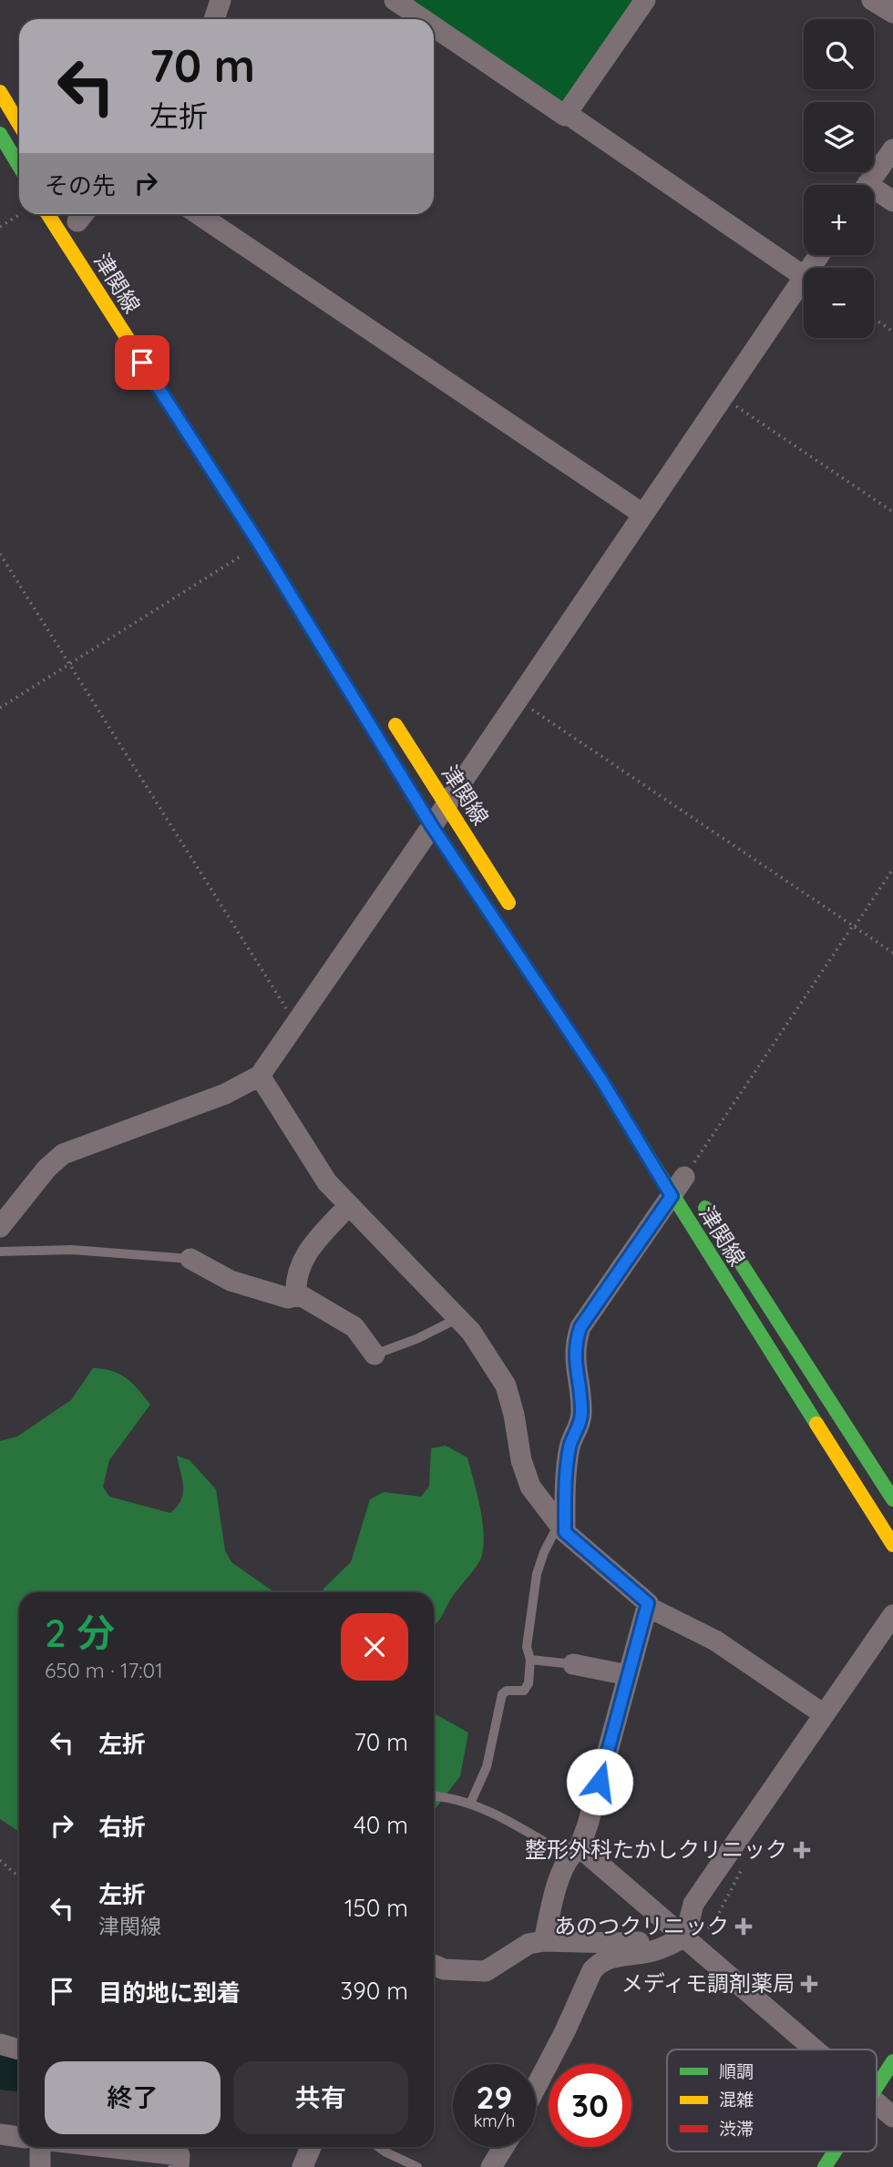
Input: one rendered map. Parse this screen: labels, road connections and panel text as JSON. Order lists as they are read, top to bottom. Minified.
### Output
{"streets":{"main road":["津関線"]},"places":{"health":["整形外科たかしクリニック","あのつクリニック","メディモ調剤薬局"]},"legend":["順調","混雑","渋滞"],"page":{"map_buttons":["+","−"],"turn":["70 m","左折"],"then":"その先","heading":["2 分","650 m · 17:01"],"list":[{"name":"左折","value":"70 m"},{"name":"右折","value":"40 m"},{"name":"左折","note":"津関線","value":"150 m"},{"name":"目的地に到着","value":"390 m"}],"buttons":["終了","共有"],"speed":"29 km/h","limit":"30"}}
